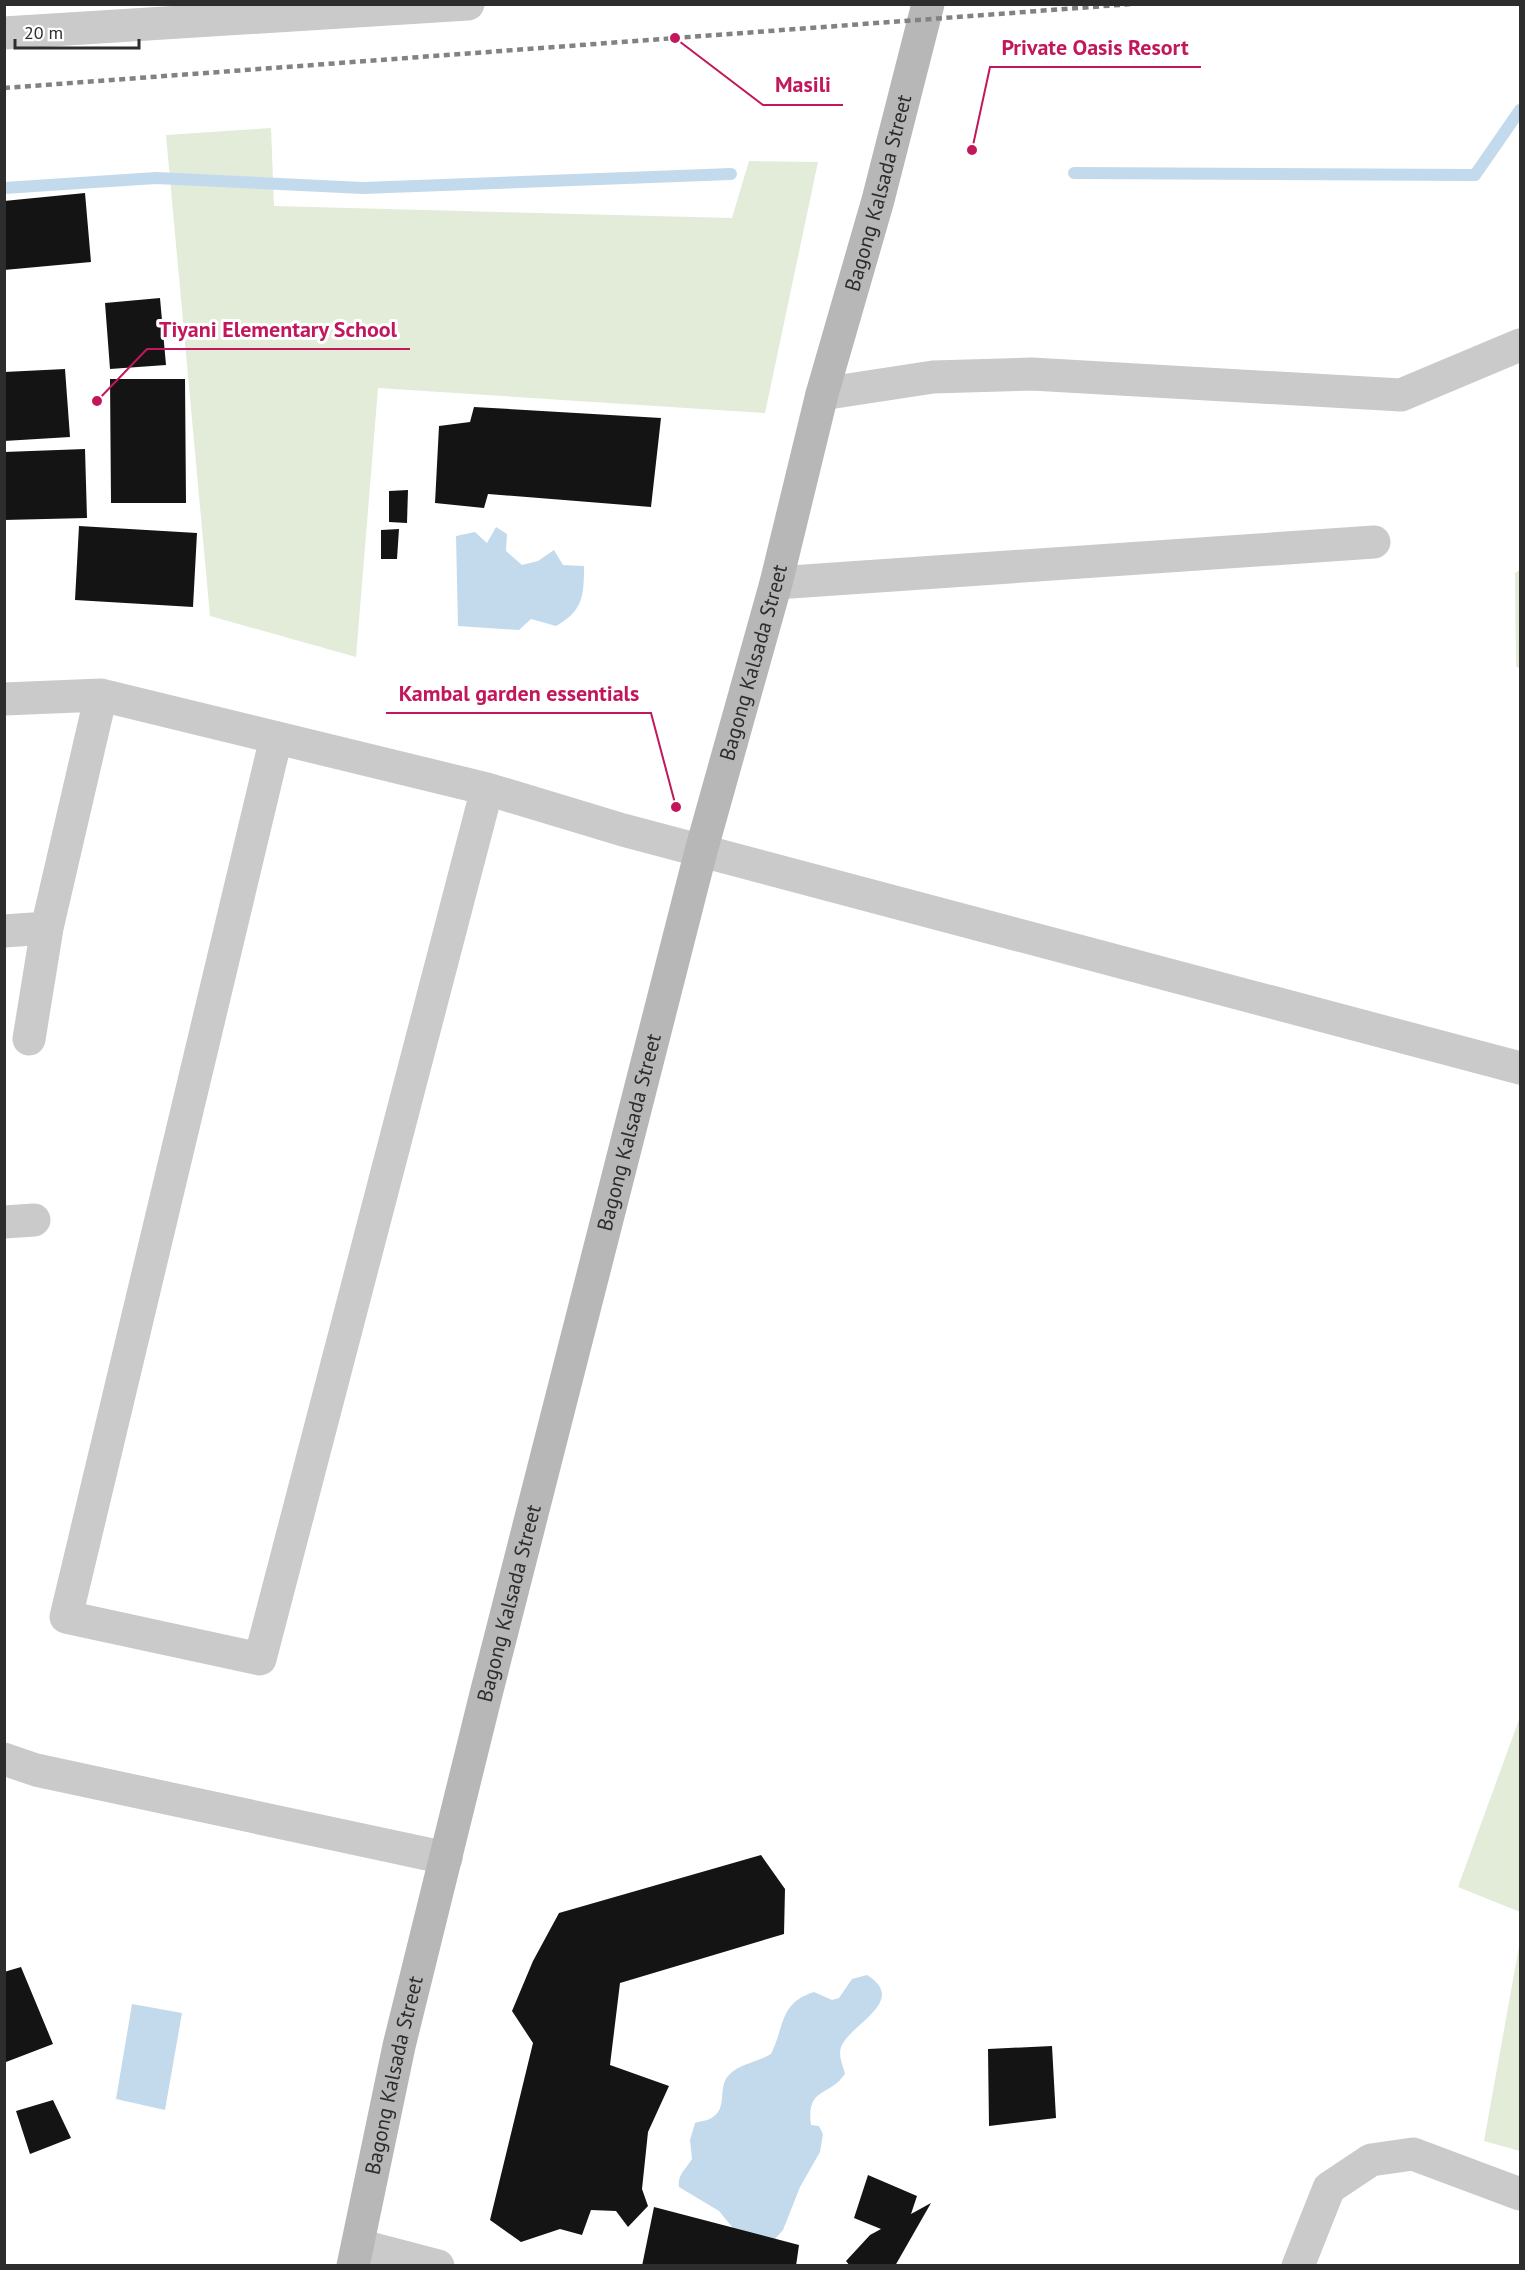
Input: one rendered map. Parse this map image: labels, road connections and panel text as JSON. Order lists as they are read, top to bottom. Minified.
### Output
{"streets":{"street":["Bagong Kalsada Street"]},"places":["Masili","Private Oasis Resort","Tiyani Elementary School","Kambal garden essentials"],"scale_bar":"20 m"}
